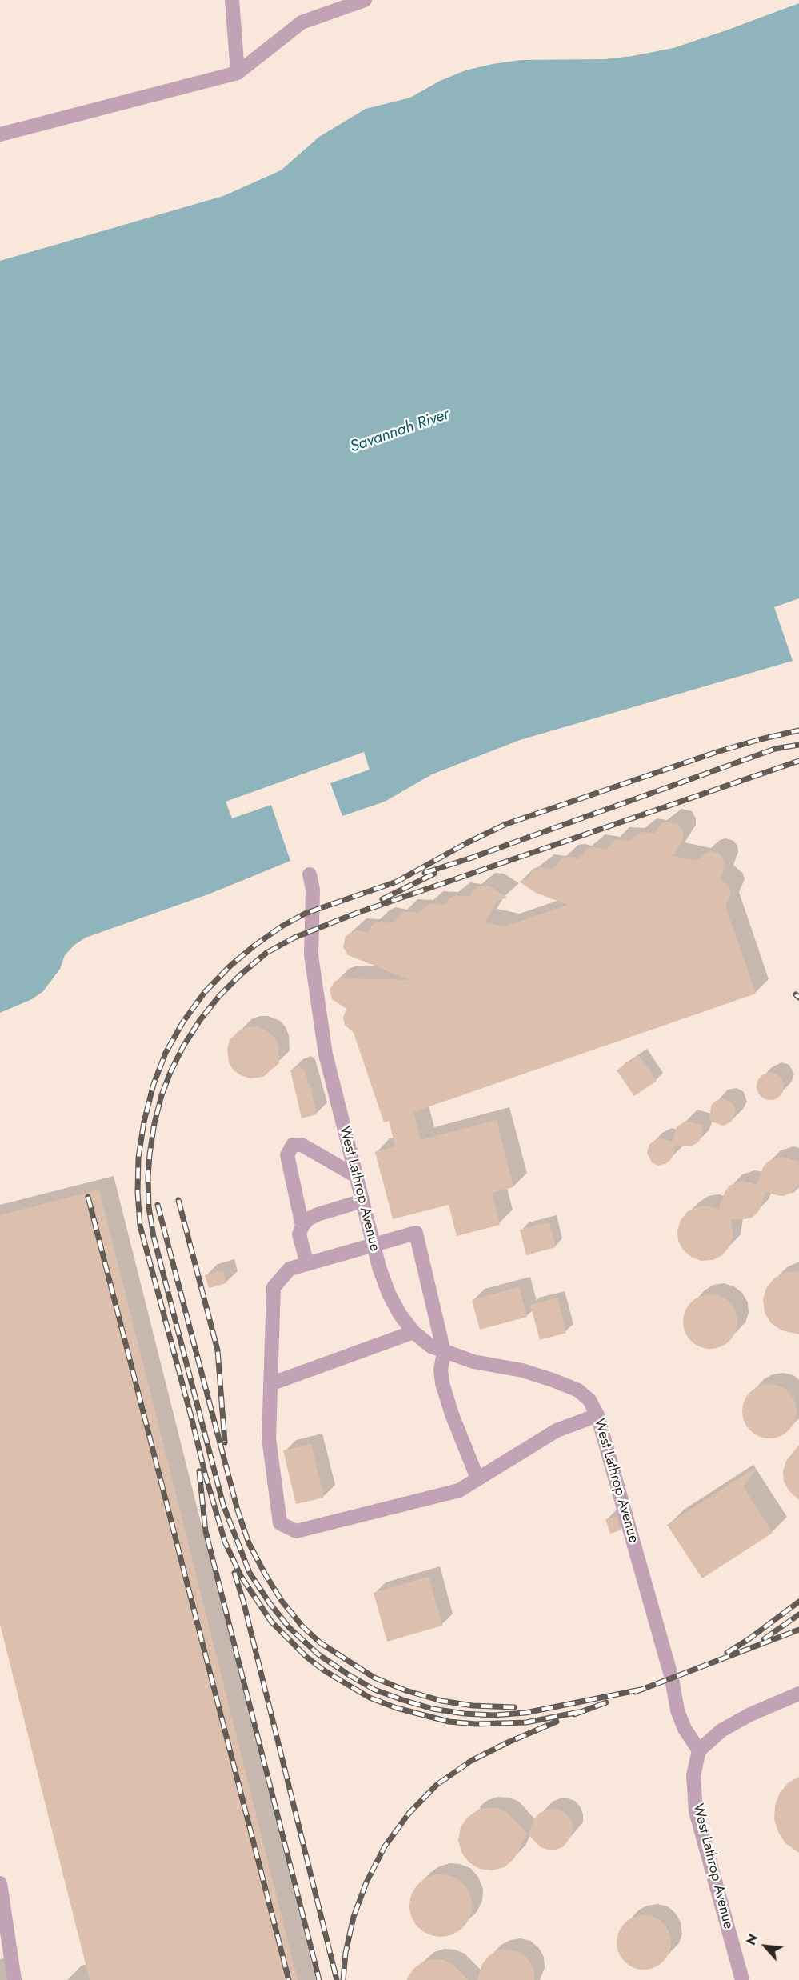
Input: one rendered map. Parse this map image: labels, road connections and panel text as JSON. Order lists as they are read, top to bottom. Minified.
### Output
{"streets":{"street":["West Lathrop Avenue"]},"water":["Savannah River"],"north":"top left"}
